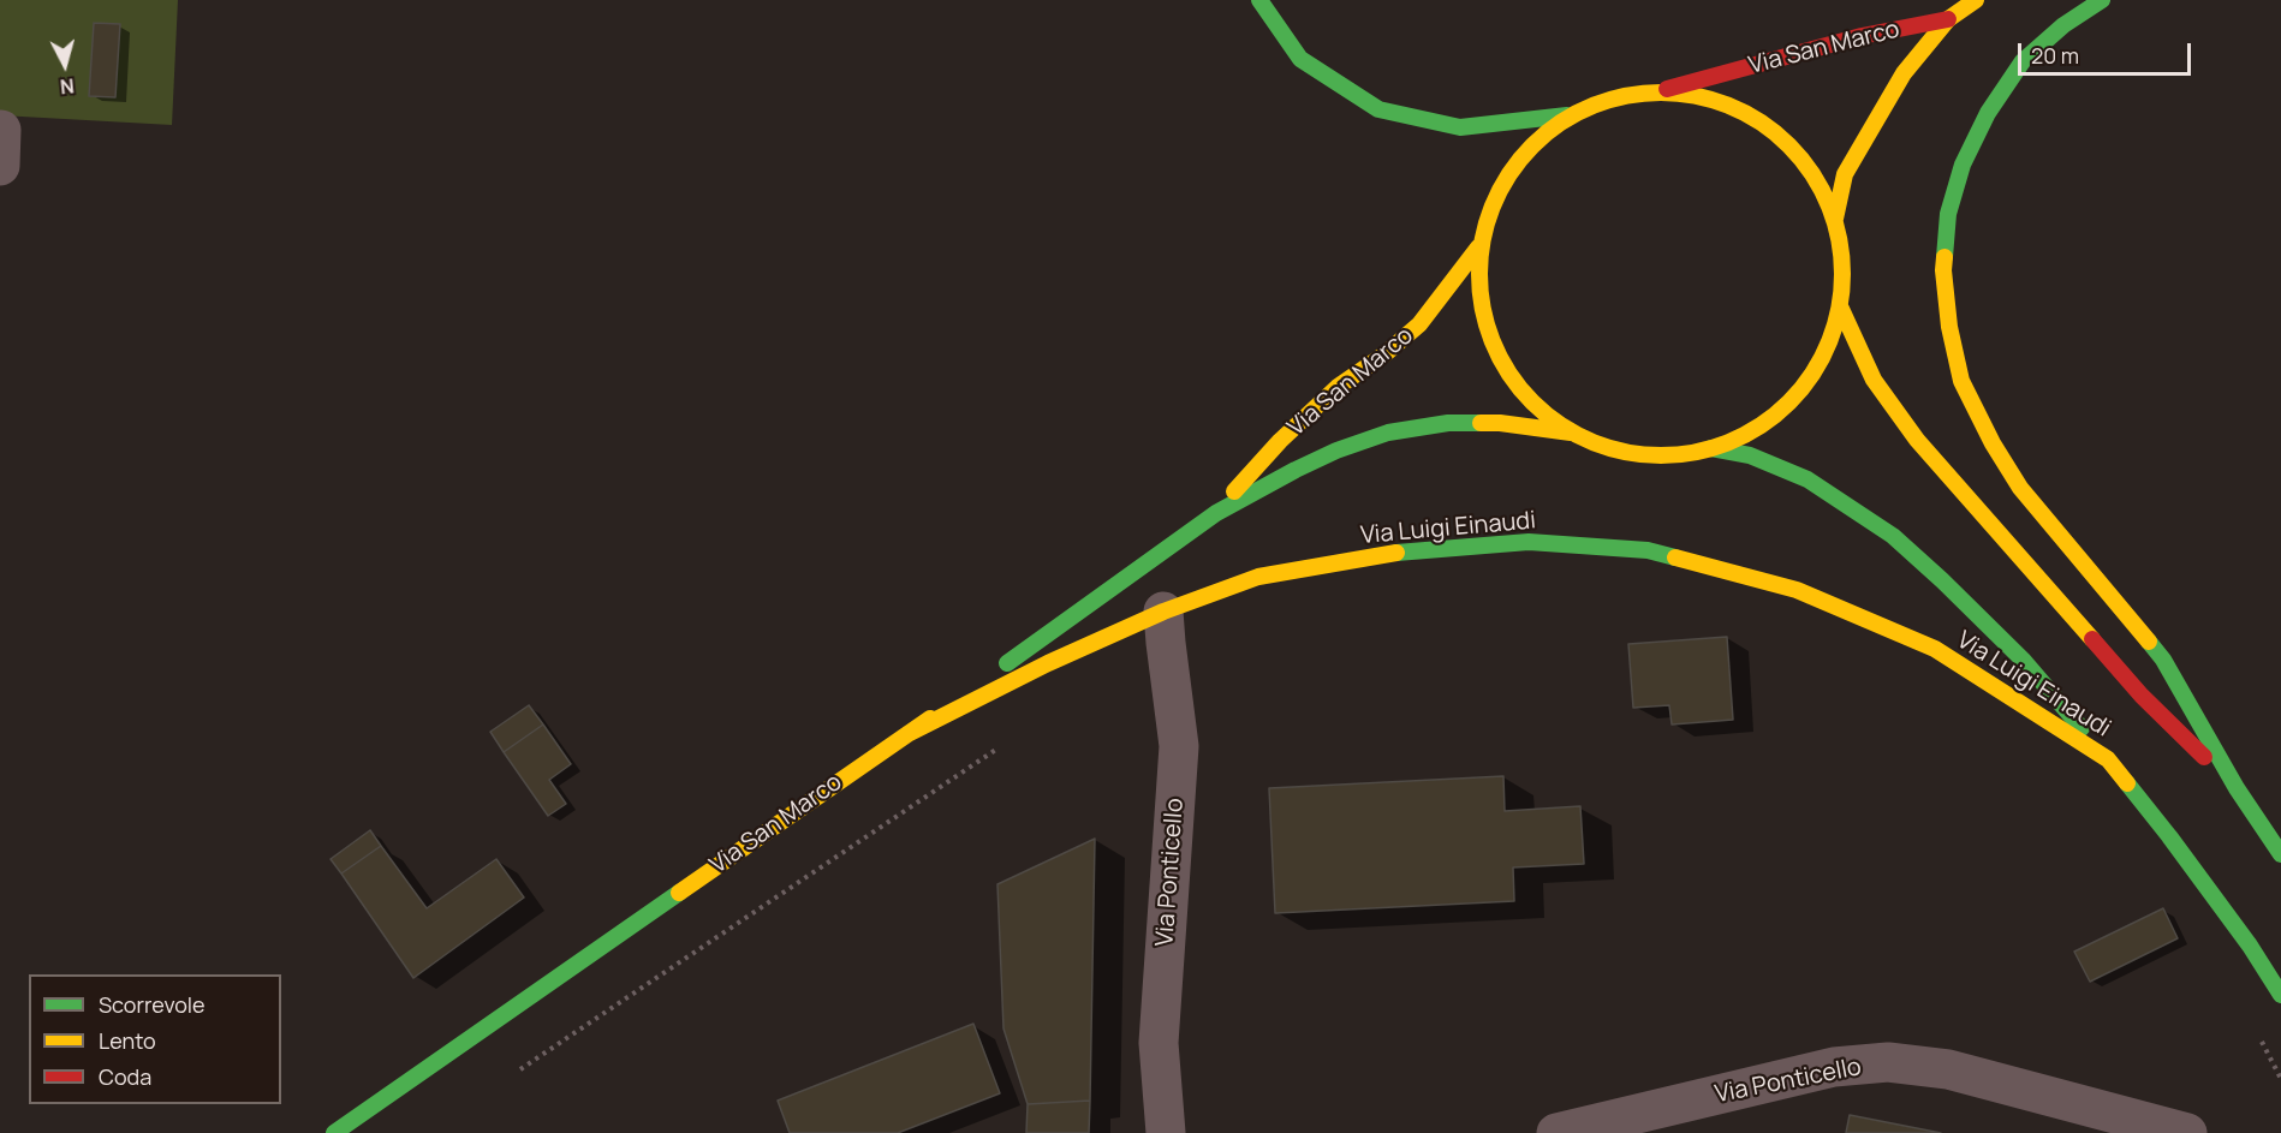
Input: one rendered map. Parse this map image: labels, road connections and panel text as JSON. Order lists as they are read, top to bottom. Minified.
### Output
{"streets":{"main road":["Via San Marco","Via Luigi Einaudi"],"street":["Via Ponticello"]},"crossings":[["Via San Marco","Via Luigi Einaudi"],["Via Luigi Einaudi","Via Ponticello"]],"legend":["Scorrevole","Lento","Coda"],"scale_bar":"20 m","north":"bottom"}
